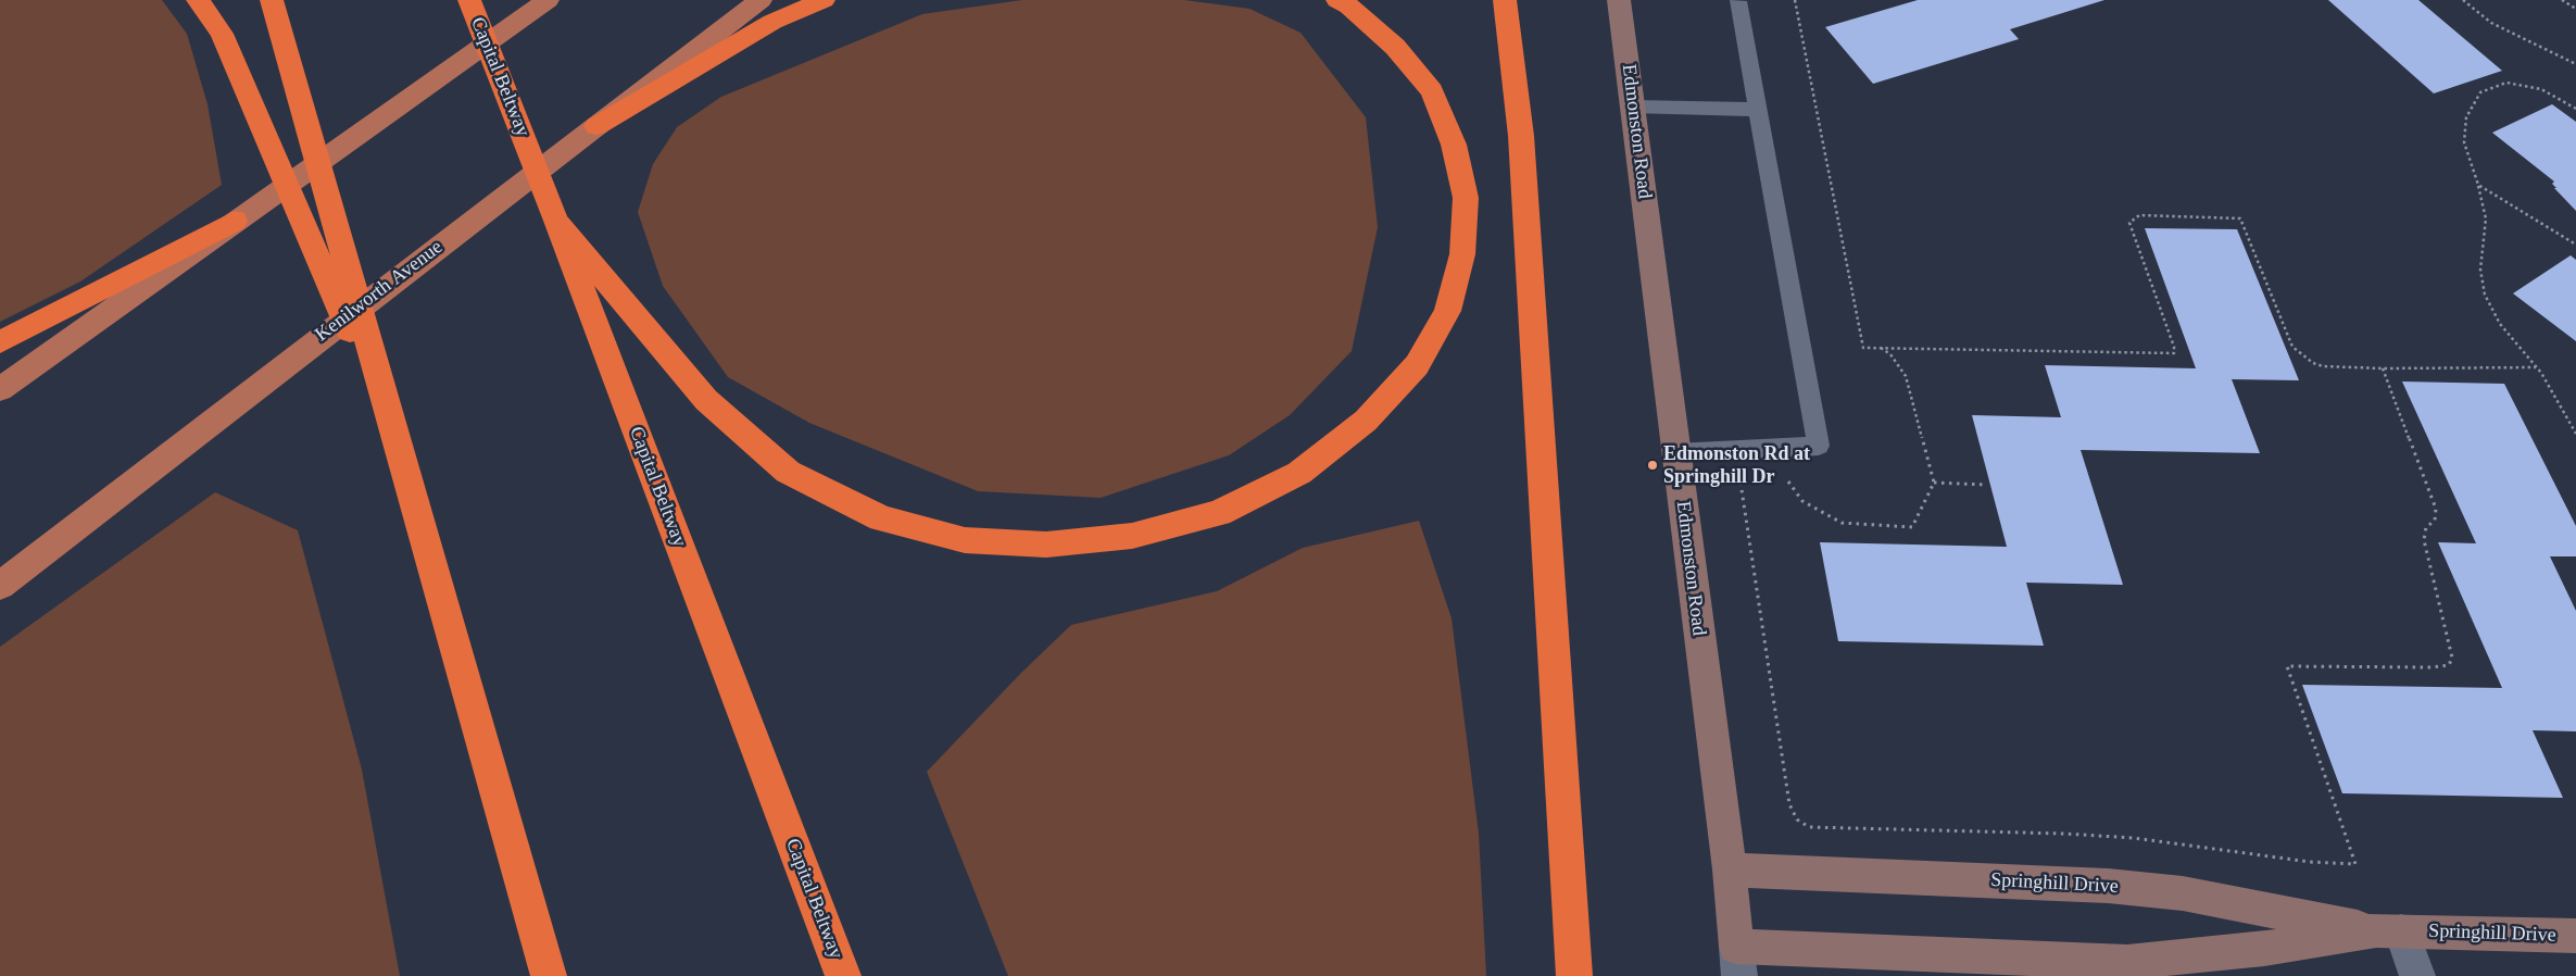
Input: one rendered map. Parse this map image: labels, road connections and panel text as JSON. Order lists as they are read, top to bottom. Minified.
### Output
{"streets":{"highway":["Capital Beltway"],"main road":["Kenilworth Avenue"],"street":["Edmonston Road","Springhill Drive"]},"crossings":[["Edmonston Road","Springhill Drive"]],"places":["Edmonston Rd at Springhill Dr"]}
